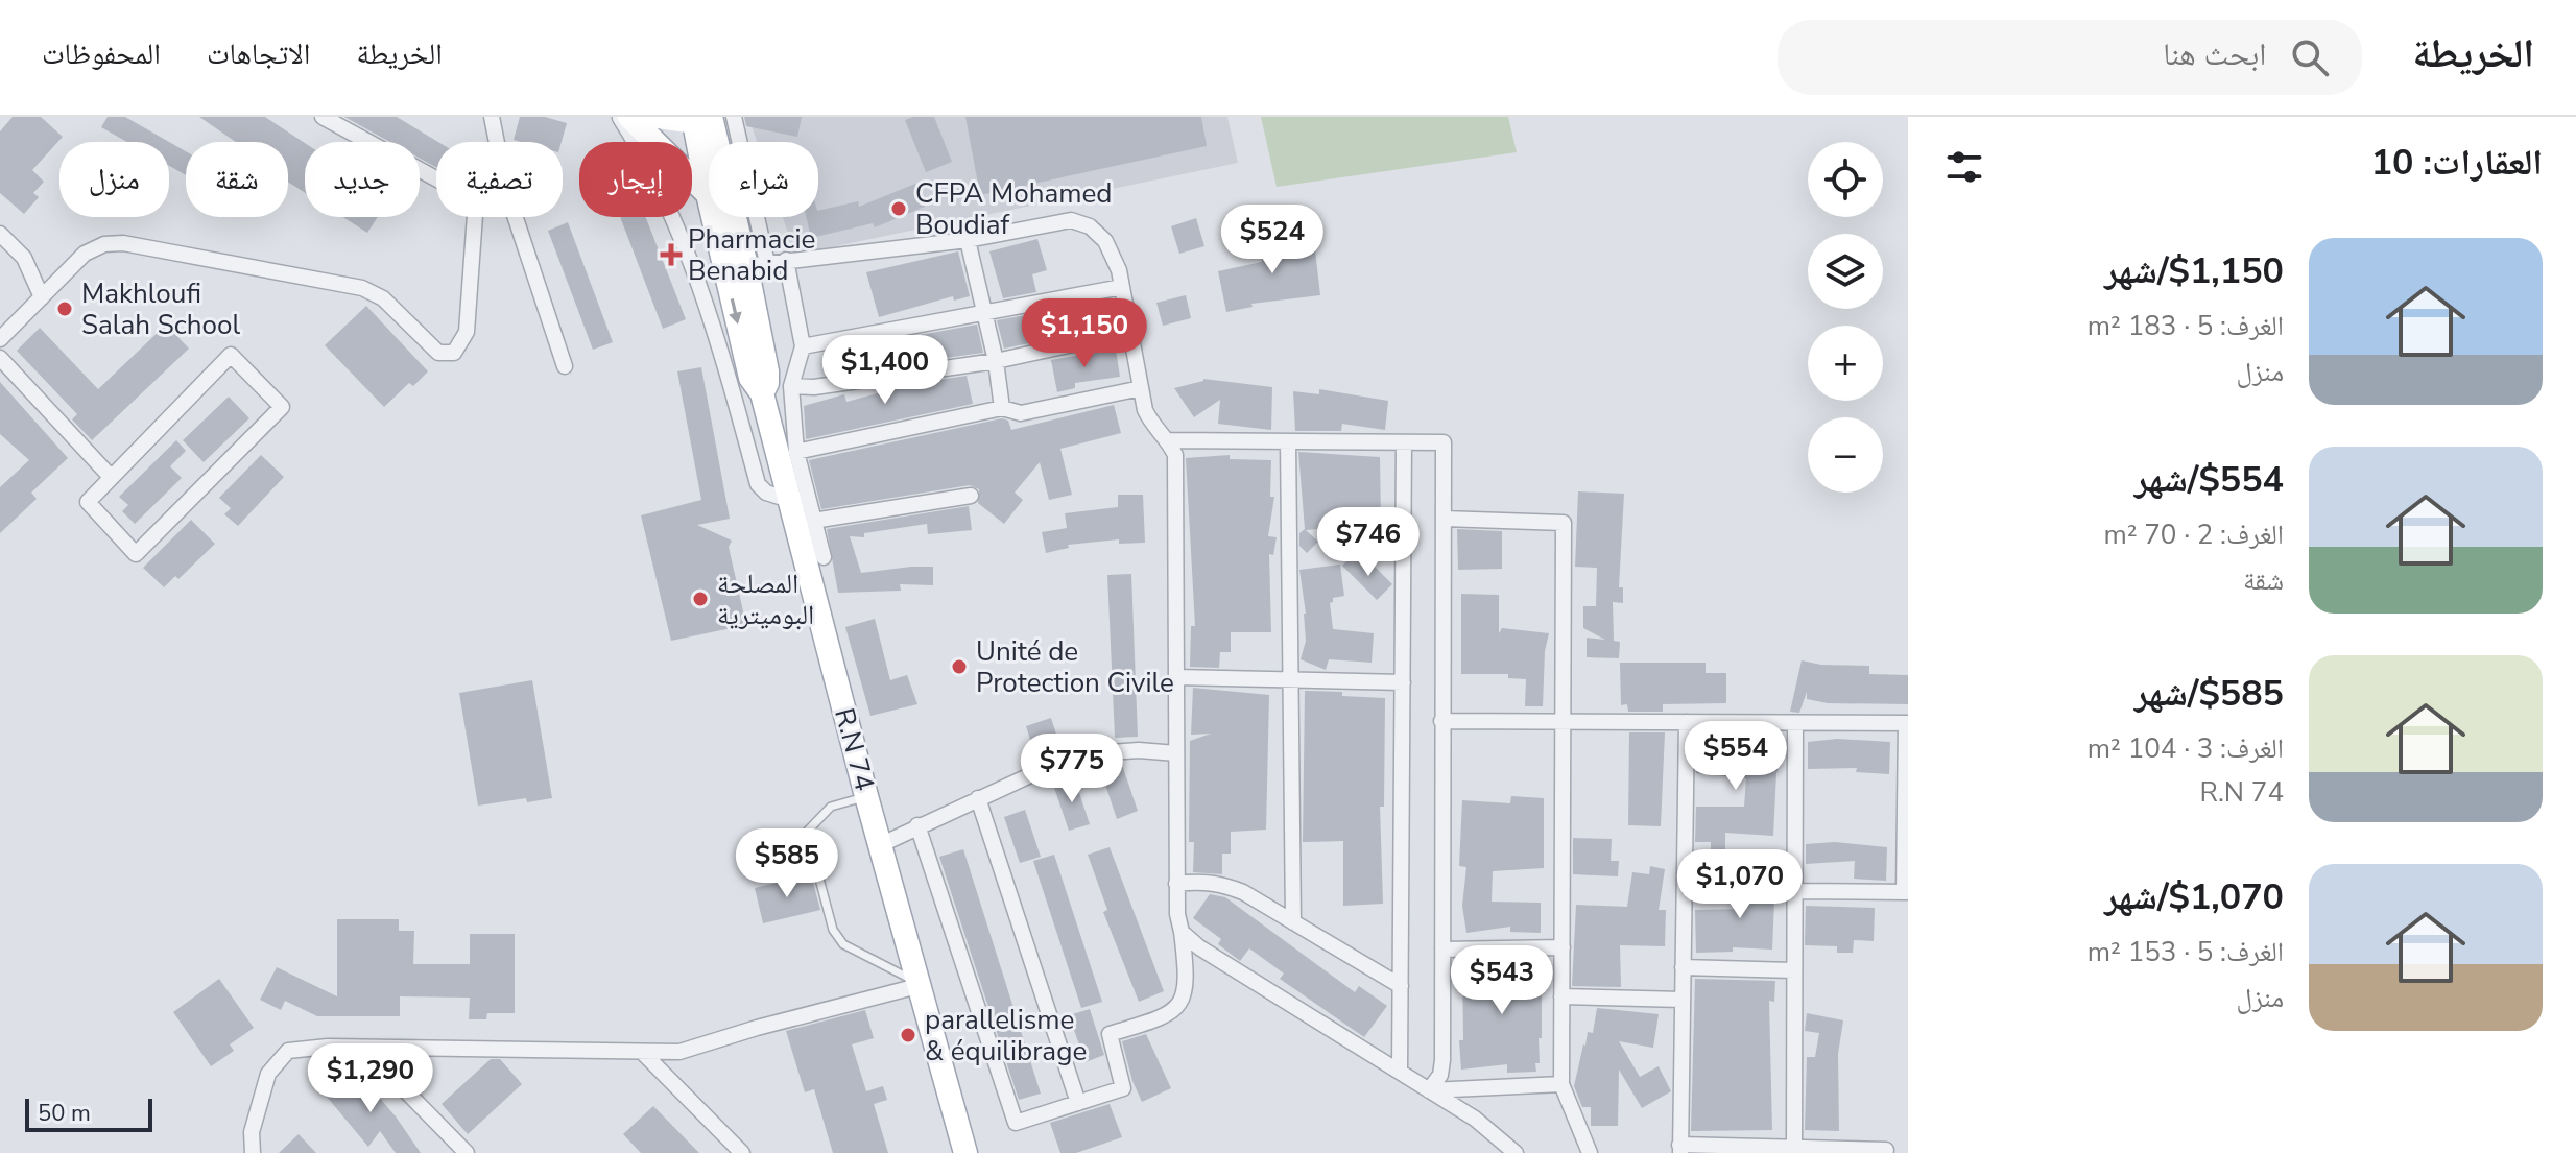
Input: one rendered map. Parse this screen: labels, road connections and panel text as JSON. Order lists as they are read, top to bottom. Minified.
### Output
{"streets":{"main road":["R.N 74"]},"places":{"other":["CFPA Mohamed Boudiaf","Makhloufi Salah School","المصلحة البوميترية","Unité de Protection Civile","parallelisme & équilibrage"],"health":["Pharmacie Benabid"]},"scale_bar":"50 m","page":{"header":"الخريطة","search":"ابحث هنا","nav":["الخريطة","الاتجاهات","المحفوظات"],"heading":"العقارات: 10","map_buttons":["+","−"],"chip":["شراء","إيجار","تصفية","جديد","شقة","منزل"],"price":["$524","$1,150","$1,400","$746","$554","$775","$585","$1,070","$543","$1,290"],"list":[{"name":"$1,150/شهر","note":"الغرف: 5 · 183 m² · منزل"},{"name":"$554/شهر","note":"الغرف: 2 · 70 m² · شقة"},{"name":"$585/شهر","note":"الغرف: 3 · 104 m² · R.N 74"},{"name":"$1,070/شهر","note":"الغرف: 5 · 153 m² · منزل"}],"scale":"50 m"}}
